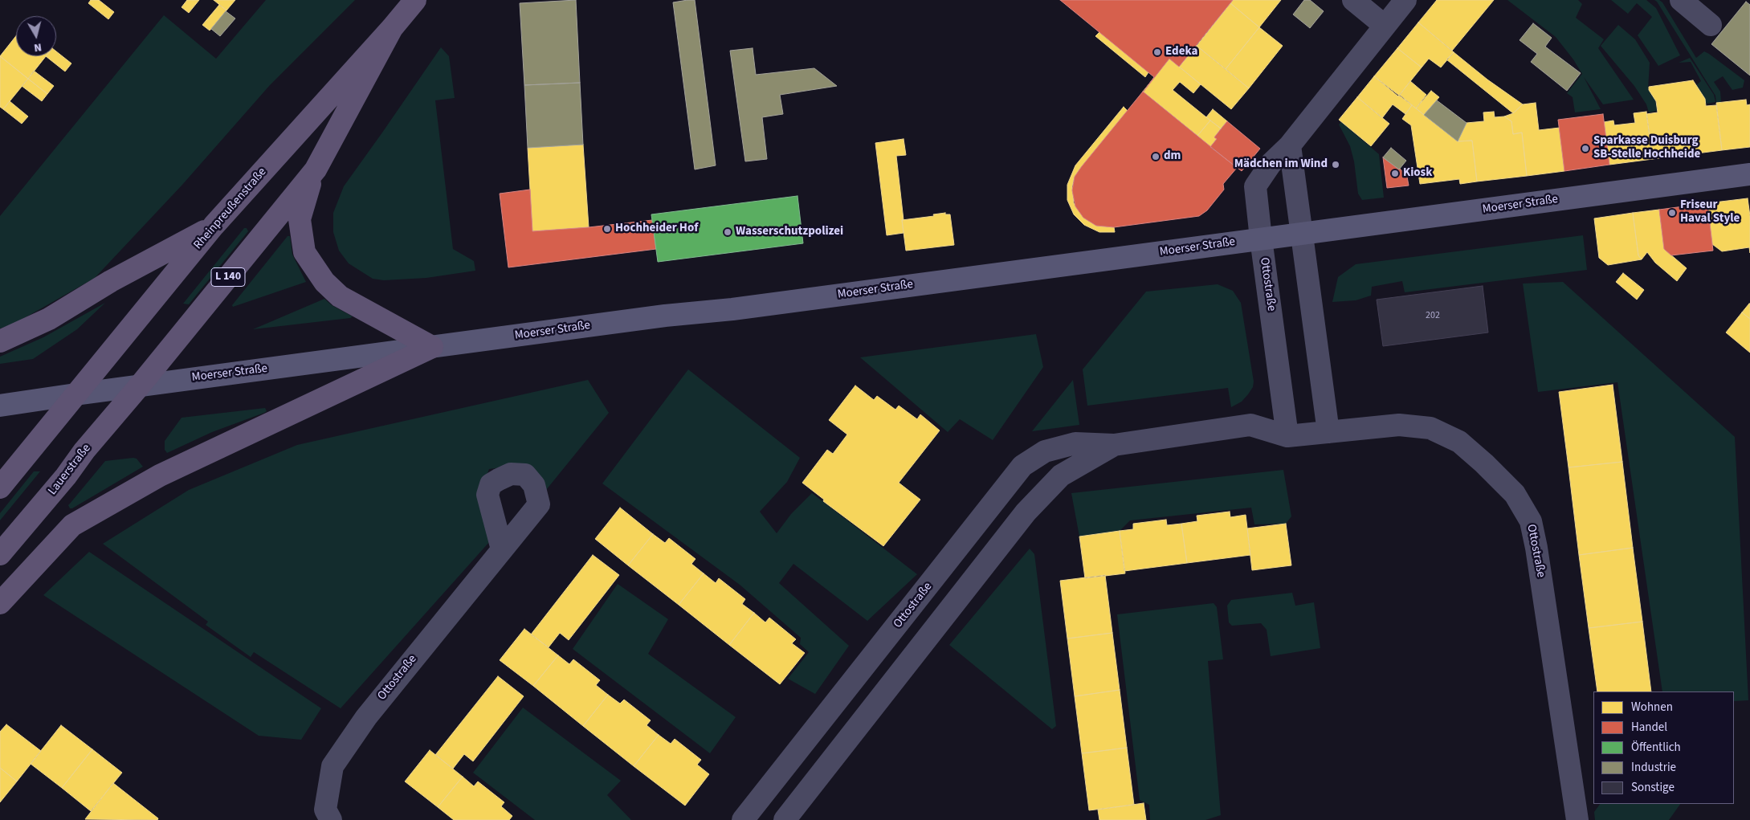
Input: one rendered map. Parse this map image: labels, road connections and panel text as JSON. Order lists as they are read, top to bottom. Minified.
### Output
{"streets":{"main road":["Moerser Straße","Rheinpreußenstraße","L 140","Lauerstraße"],"street":["Ottostraße"]},"crossings":[["Moerser Straße","Rheinpreußenstraße"],["Moerser Straße","L 140"],["Moerser Straße","Ottostraße"],["Moerser Straße","Lauerstraße"],["Rheinpreußenstraße","L 140"],["Rheinpreußenstraße","Lauerstraße"]],"places":["Edeka","Sparkasse Duisburg SB-Stelle Hochheide","dm","Mädchen im Wind","Kiosk","Friseur Haval Style","Hochheider Hof","Wasserschutzpolizei"],"house_numbers":["202"],"legend":["Wohnen","Handel","Öffentlich","Industrie","Sonstige"],"north":"bottom"}
